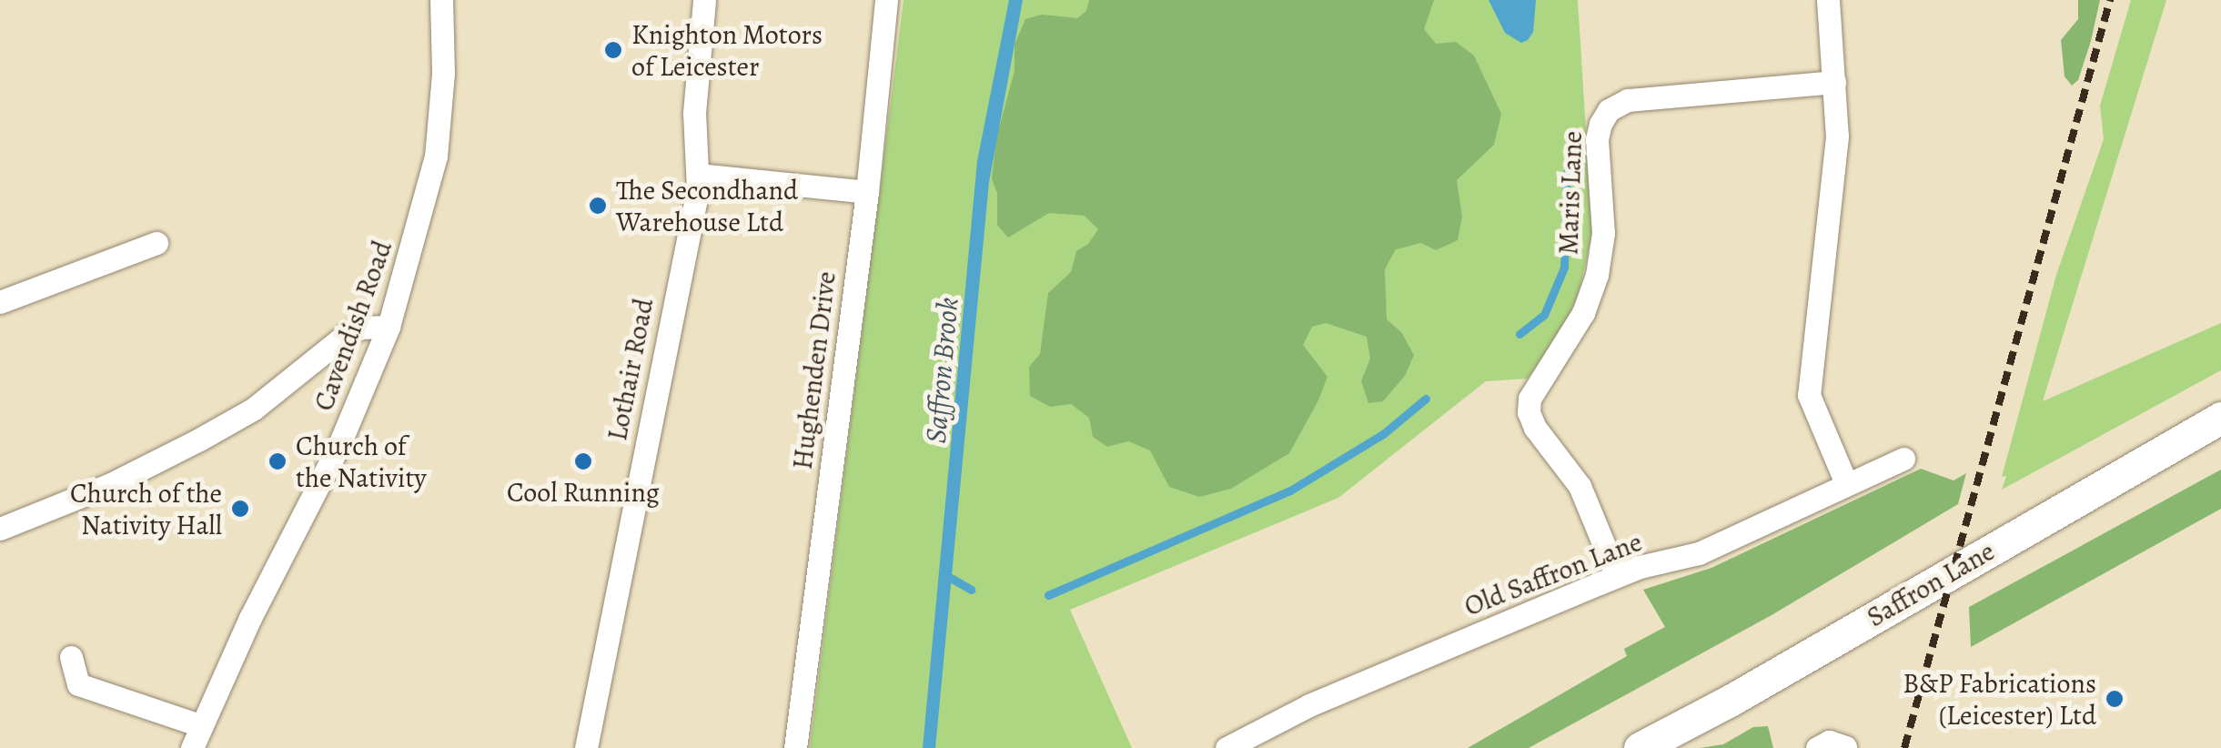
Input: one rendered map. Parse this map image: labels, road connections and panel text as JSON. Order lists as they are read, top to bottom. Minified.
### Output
{"streets":{"main road":["Saffron Lane"],"street":["Maris Lane","Cavendish Road","Lothair Road","Hughenden Drive","Old Saffron Lane"]},"crossings":[["Maris Lane","Old Saffron Lane"]],"water":["Saffron Brook"],"places":["Knighton Motors of Leicester","The Secondhand Warehouse Ltd","Church of the Nativity","Cool Running","Church of the Nativity Hall","B&P Fabrications (Leicester) Ltd"]}
